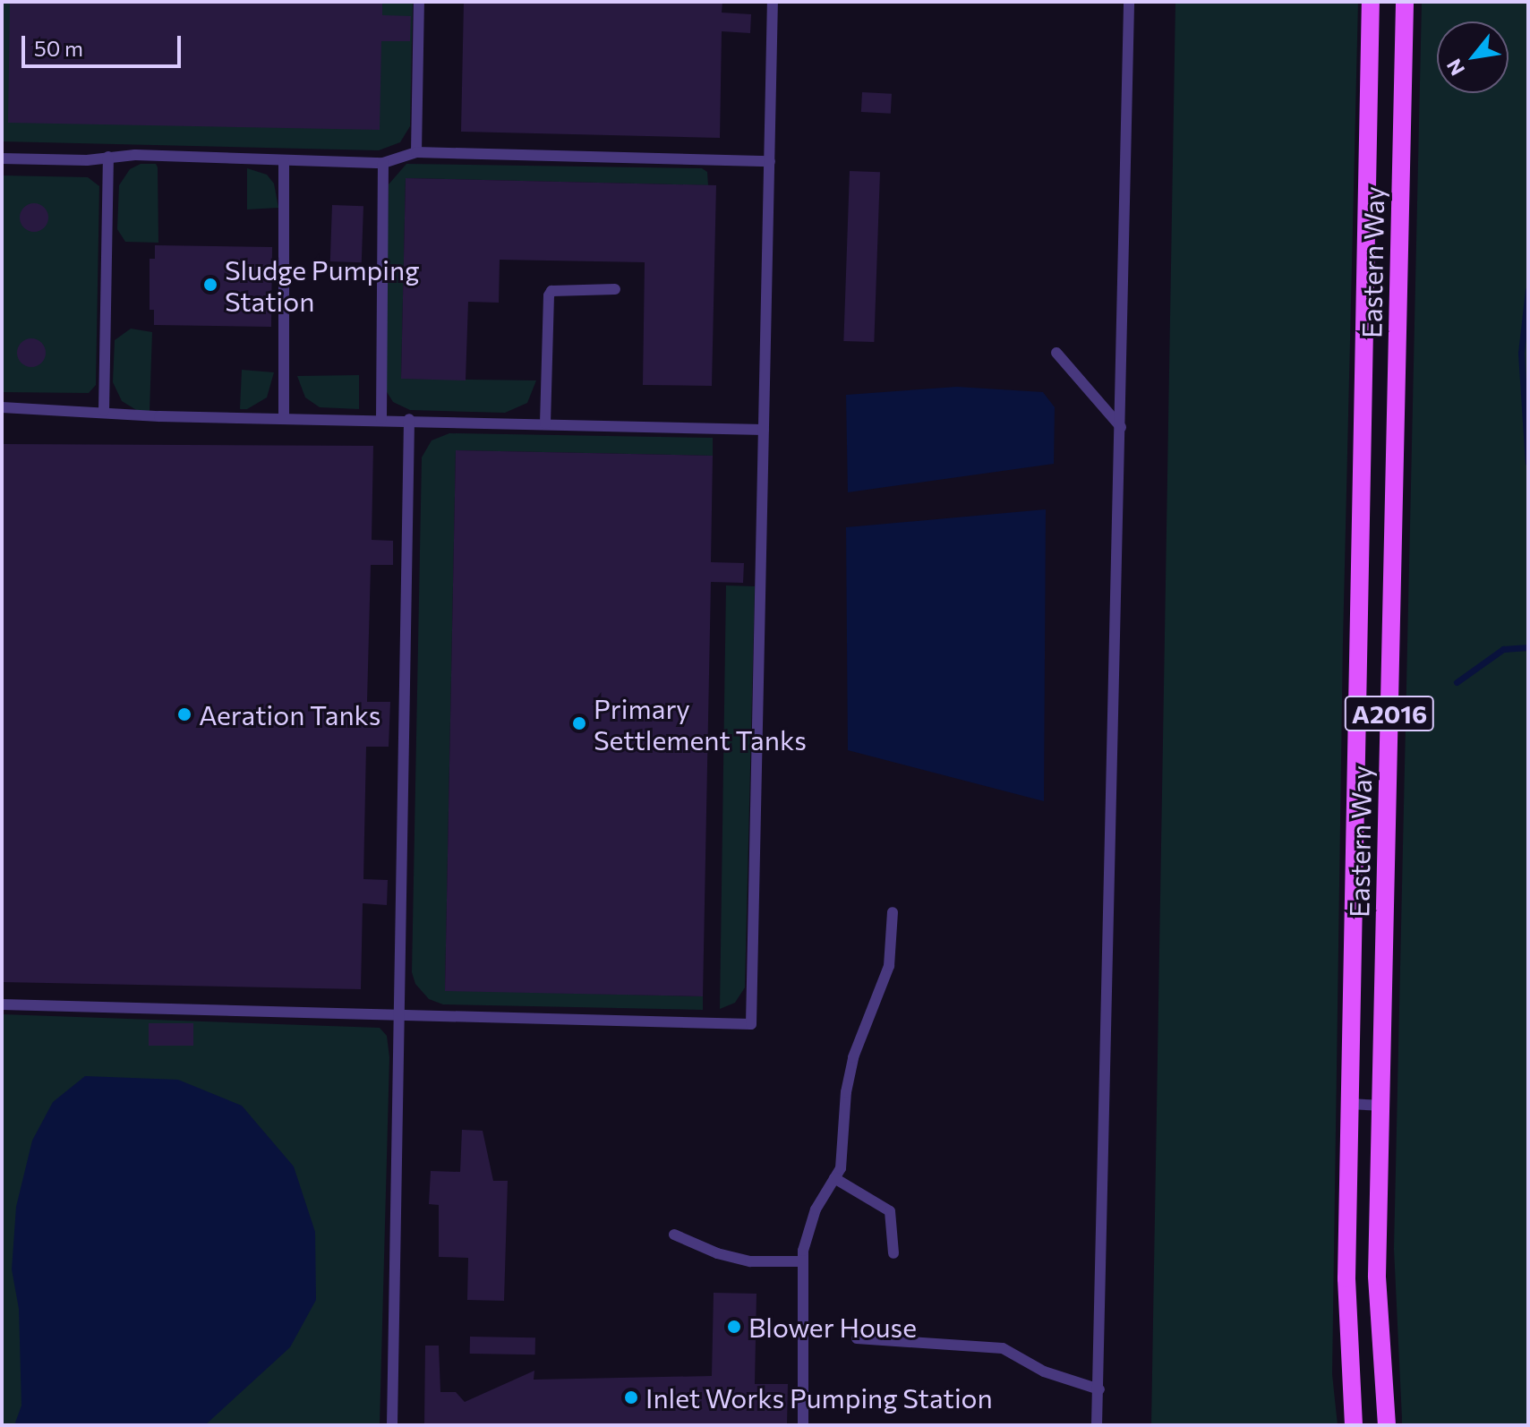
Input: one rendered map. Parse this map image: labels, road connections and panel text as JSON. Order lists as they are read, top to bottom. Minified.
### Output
{"streets":{"main road":["Eastern Way","A2016"]},"places":["Sludge Pumping Station","Aeration Tanks","Primary Settlement Tanks","Blower House","Inlet Works Pumping Station"],"scale_bar":"50 m","north":"bottom left"}
